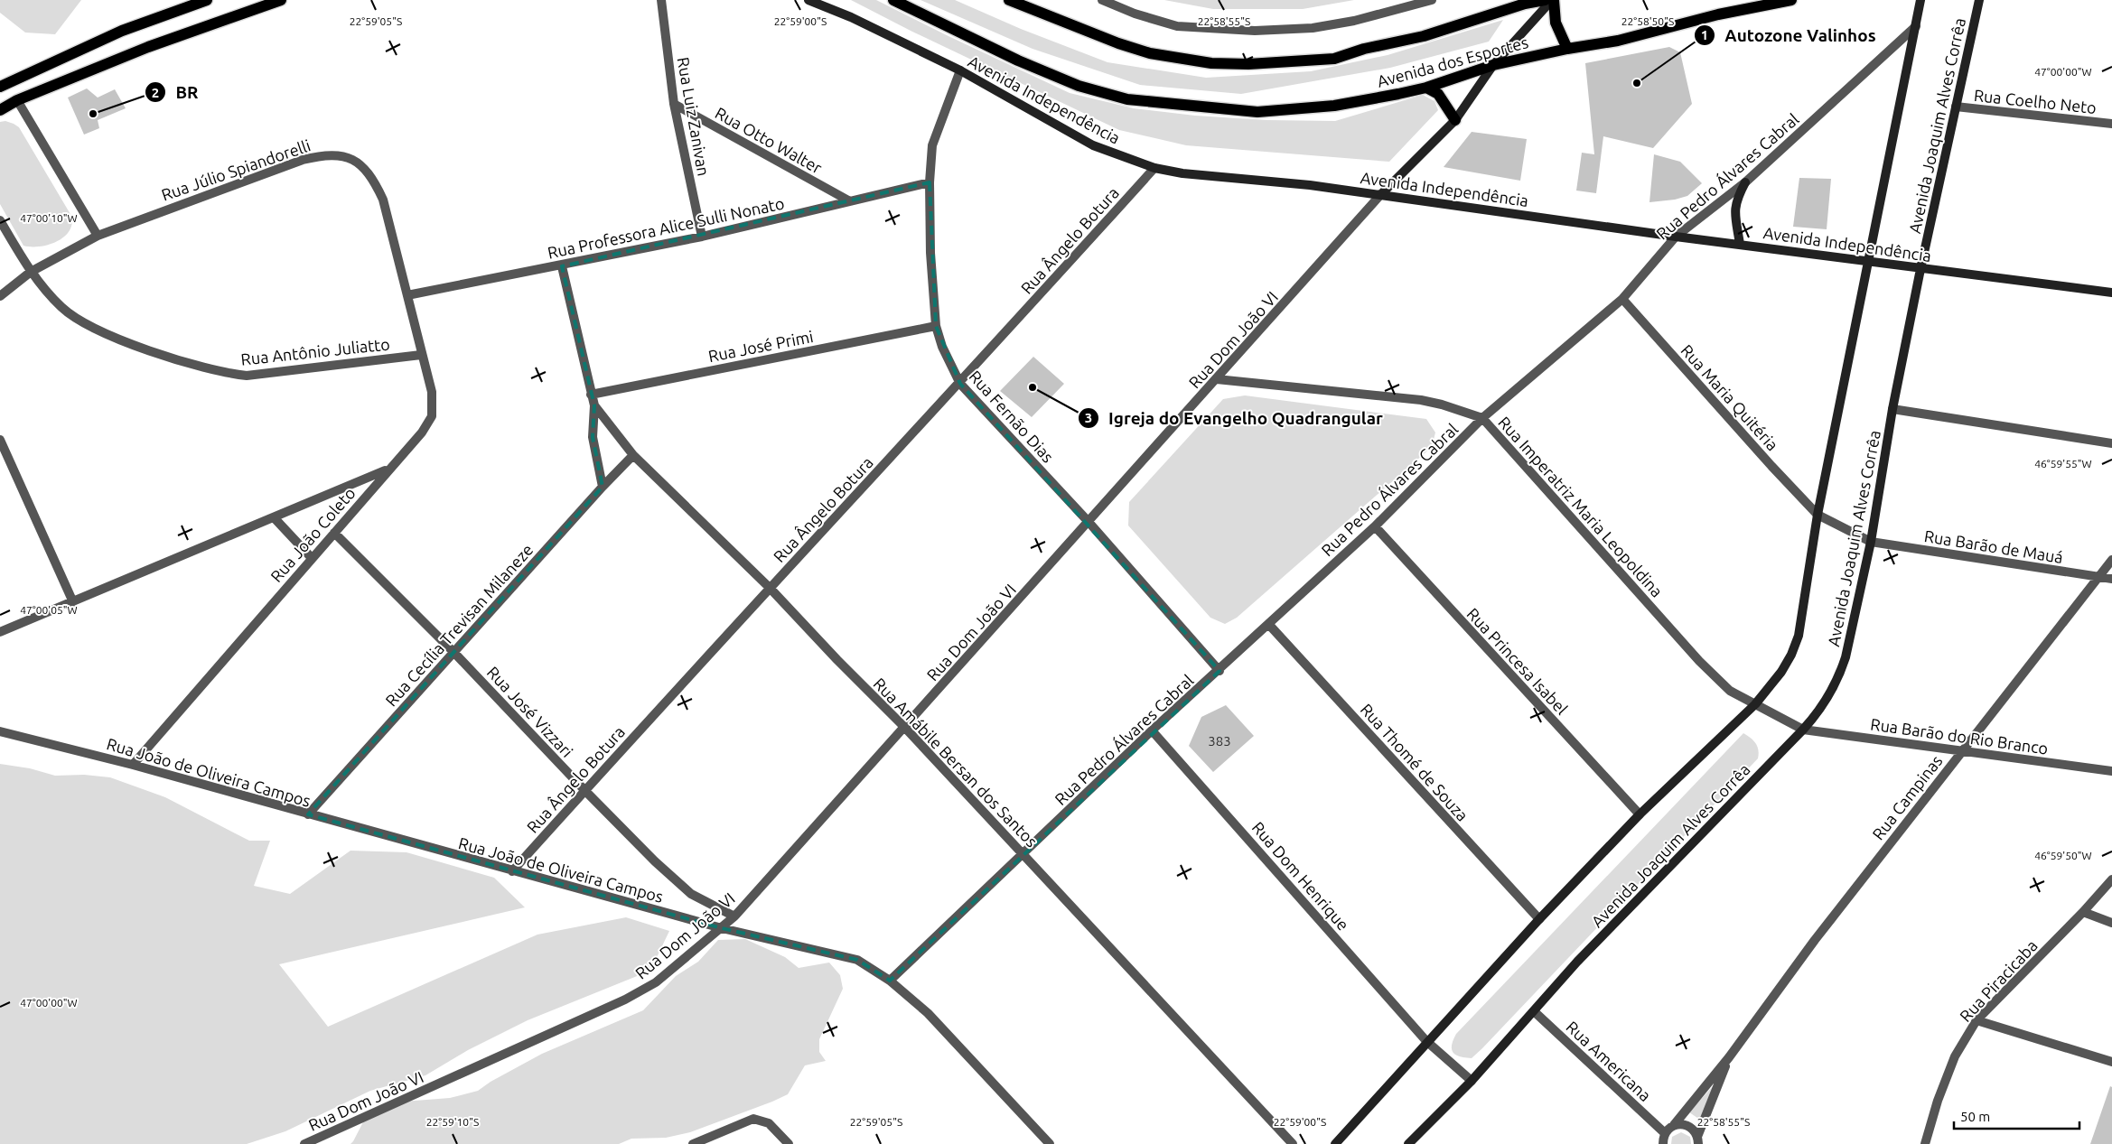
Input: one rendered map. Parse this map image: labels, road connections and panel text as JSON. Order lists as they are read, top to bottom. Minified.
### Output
{"streets":{"main road":["Avenida dos Esportes","Avenida Independência","Avenida Joaquim Alves Corrêa","Rua Dom João VI"],"street":["Rua Coelho Neto","Rua Luiz Zanivan","Rua Otto Walter","Rua Júlio Spiandorelli","Rua Pedro Álvares Cabral","Rua Professora Alice Sulli Nonato","Rua Ângelo Botura","Rua José Primi","Rua Antônio Juliatto","Rua Maria Quitéria","Rua Fernão Dias","Rua Imperatriz Maria Leopoldina","Rua João Coleto","Rua Barão de Mauá","Rua Cecília Trevisan Milaneze","Rua Princesa Isabel","Rua José Vizzari","Rua Barão do Rio Branco","Rua Amábile Bersan dos Santos","Rua Thomé de Souza","Rua João de Oliveira Campos","Rua Campinas","Rua Dom Henrique","Rua Piracicaba","Rua Americana"]},"crossings":[["Avenida dos Esportes","Rua Dom João VI"],["Avenida Independência","Avenida Joaquim Alves Corrêa"],["Avenida Independência","Rua Pedro Álvares Cabral"],["Avenida Independência","Rua Ângelo Botura"],["Avenida Independência","Rua Dom João VI"],["Avenida Independência","Rua Fernão Dias"],["Rua Coelho Neto","Avenida Joaquim Alves Corrêa"],["Rua Luiz Zanivan","Rua Otto Walter"],["Rua Luiz Zanivan","Rua Professora Alice Sulli Nonato"],["Avenida Joaquim Alves Corrêa","Rua Imperatriz Maria Leopoldina"],["Avenida Joaquim Alves Corrêa","Rua Barão de Mauá"],["Avenida Joaquim Alves Corrêa","Rua Barão do Rio Branco"],["Avenida Joaquim Alves Corrêa","Rua Americana"],["Rua Otto Walter","Rua Professora Alice Sulli Nonato"],["Rua Júlio Spiandorelli","Rua Professora Alice Sulli Nonato"],["Rua Júlio Spiandorelli","Rua Antônio Juliatto"],["Rua Júlio Spiandorelli","Rua João Coleto"],["Rua Pedro Álvares Cabral","Rua Maria Quitéria"],["Rua Pedro Álvares Cabral","Rua Fernão Dias"],["Rua Pedro Álvares Cabral","Rua Imperatriz Maria Leopoldina"],["Rua Pedro Álvares Cabral","Rua Princesa Isabel"],["Rua Pedro Álvares Cabral","Rua Amábile Bersan dos Santos"],["Rua Pedro Álvares Cabral","Rua Thomé de Souza"],["Rua Pedro Álvares Cabral","Rua João de Oliveira Campos"],["Rua Pedro Álvares Cabral","Rua Dom Henrique"],["Rua Professora Alice Sulli Nonato","Rua Fernão Dias"],["Rua Professora Alice Sulli Nonato","Rua João Coleto"],["Rua Ângelo Botura","Rua Fernão Dias"],["Rua Ângelo Botura","Rua José Vizzari"],["Rua Ângelo Botura","Rua Amábile Bersan dos Santos"],["Rua Ângelo Botura","Rua João de Oliveira Campos"],["Rua Dom João VI","Rua Fernão Dias"],["Rua Dom João VI","Rua Imperatriz Maria Leopoldina"],["Rua Dom João VI","Rua José Vizzari"],["Rua Dom João VI","Rua Amábile Bersan dos Santos"],["Rua Dom João VI","Rua João de Oliveira Campos"],["Rua José Primi","Rua Fernão Dias"],["Rua Antônio Juliatto","Rua João Coleto"],["Rua Maria Quitéria","Rua Barão de Mauá"],["Rua Imperatriz Maria Leopoldina","Rua Barão do Rio Branco"],["Rua João Coleto","Rua José Vizzari"],["Rua João Coleto","Rua João de Oliveira Campos"],["Rua Barão de Mauá","Rua Campinas"],["Rua Cecília Trevisan Milaneze","Rua José Vizzari"],["Rua Cecília Trevisan Milaneze","Rua Amábile Bersan dos Santos"],["Rua Cecília Trevisan Milaneze","Rua João de Oliveira Campos"],["Rua Barão do Rio Branco","Rua Campinas"],["Rua Campinas","Rua Americana"]],"places":["Autozone Valinhos","BR","Igreja do Evangelho Quadrangular"],"house_numbers":["383"],"scale_bar":"50 m","coordinates":["22°58'50\"S","22°59'05\"S","22°59'00\"S","22°58'55\"S","47°00'00\"W","47°00'10\"W","46°59'55\"W","47°00'05\"W","46°59'50\"W","22°59'10\"S"]}
